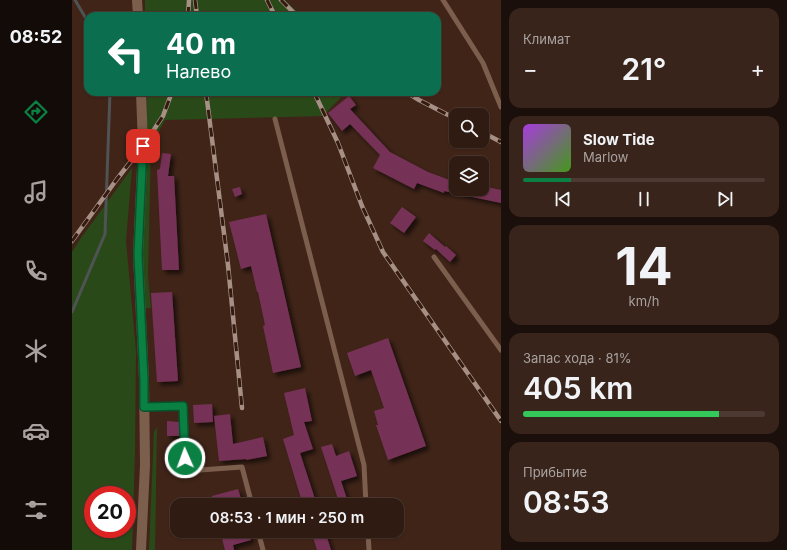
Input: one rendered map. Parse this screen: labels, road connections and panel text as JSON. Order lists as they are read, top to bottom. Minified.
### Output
{"page":{"tabs":"08:52","tile":["Климат",["14","km/h"],["Запас хода · 81%","405 km"],["Прибытие","08:53"]],"turn":["40 m","Налево"],"heat":["−","21°","+"],"song":["Slow Tide","Marlow"],"limit":"20","trip":"08:53 · 1 мин · 250 m"}}
